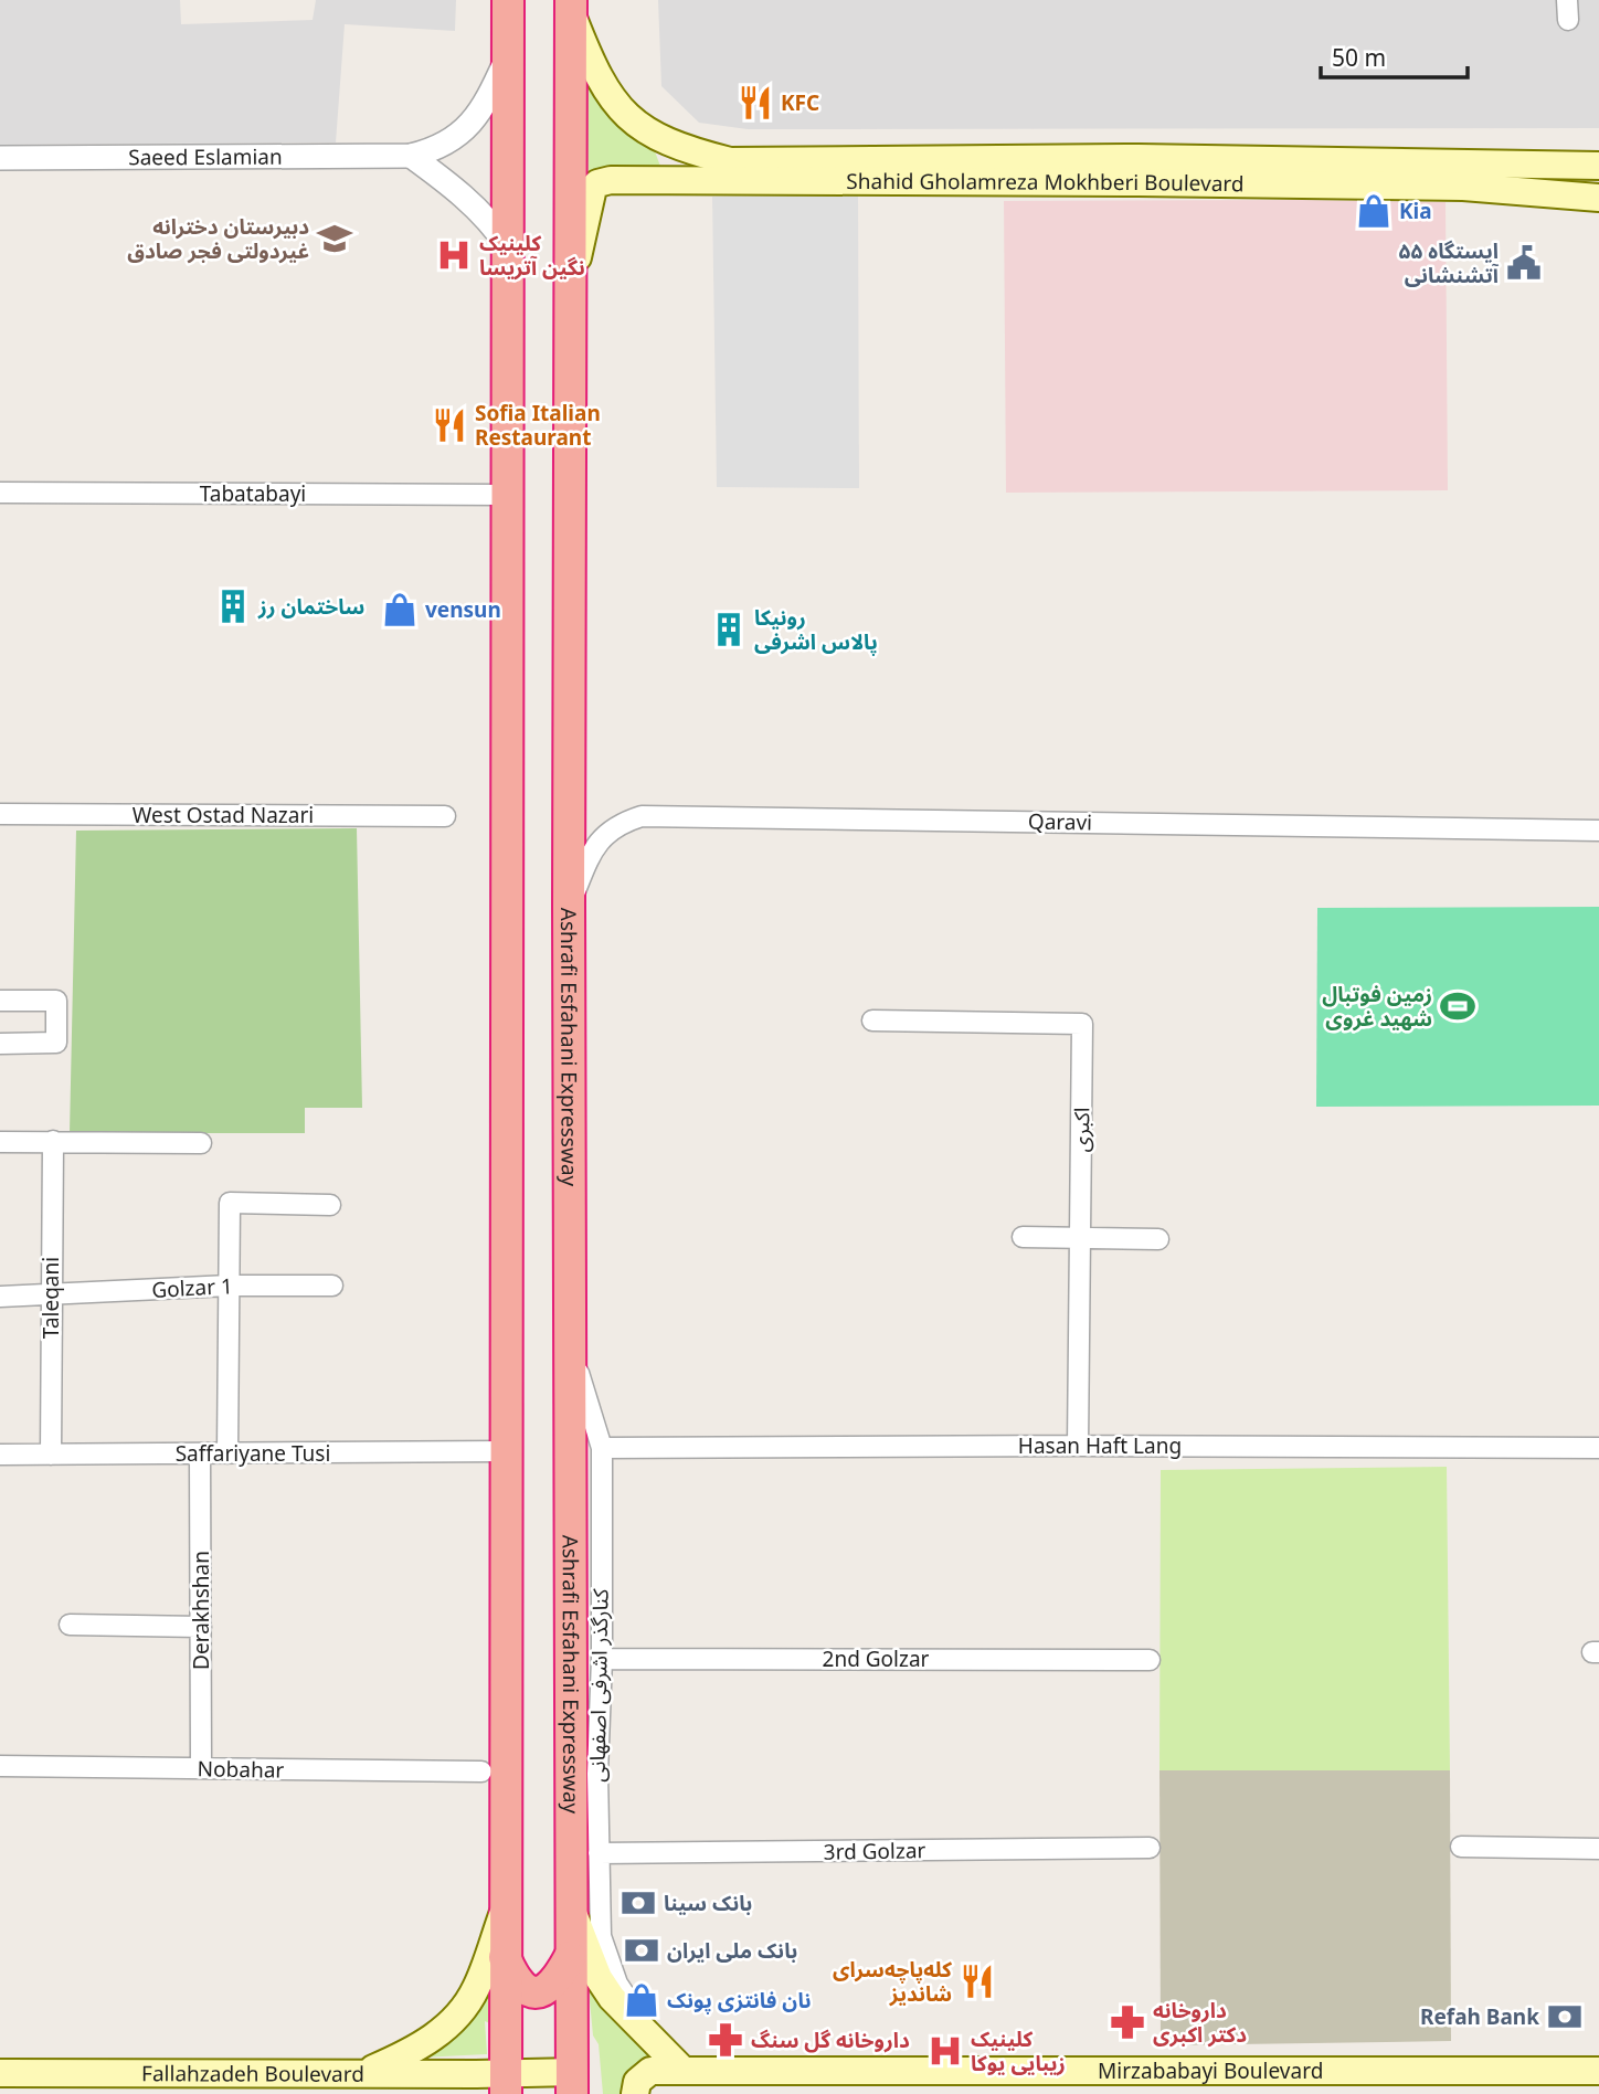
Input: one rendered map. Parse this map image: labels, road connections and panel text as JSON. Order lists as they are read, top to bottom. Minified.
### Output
{"streets":{"highway":["Ashrafi Esfahani Expressway"],"main road":["Shahid Gholamreza Mokhberi Boulevard","Mirzababayi Boulevard","Fallahzadeh Boulevard"],"street":["Saeed Eslamian","Tabatabayi","West Ostad Nazari","Qaravi","اکبری","Golzar 1","Taleqani","Hasan Haft Lang","Saffariyane Tusi","Derakhshan","2nd Golzar","کنارگذر اشرفی اصفهانی","Nobahar","3rd Golzar"]},"crossings":[["Shahid Gholamreza Mokhberi Boulevard","Ashrafi Esfahani Expressway"],["Qaravi","Ashrafi Esfahani Expressway"],["Ashrafi Esfahani Expressway","کنارگذر اشرفی اصفهانی"],["Ashrafi Esfahani Expressway","Fallahzadeh Boulevard"],["اکبری","Hasan Haft Lang"],["Golzar 1","Taleqani"],["Taleqani","Saffariyane Tusi"],["Hasan Haft Lang","کنارگذر اشرفی اصفهانی"],["Saffariyane Tusi","Derakhshan"],["Derakhshan","Nobahar"],["2nd Golzar","کنارگذر اشرفی اصفهانی"],["کنارگذر اشرفی اصفهانی","3rd Golzar"]],"places":{"restaurant":["KFC","Sofia Italian Restaurant","کله‌پاچه‌سرای شاندیز"],"shop":["Kia","vensun","نان فانتزی پونک"],"school or university":["دبیرستان دخترانه غیردولتی فجر صادق"],"hospital":["کلینیک نگین آتریسا","کلینیک زیبایی یوکا"],"public building":["ایستگاه ۵۵ آتشنشانی"],"building":["ساختمان رز","رونیکا پالاس اشرفی"],"sports":["زمین فوتبال شهید غروی"],"bank":["بانک سینا","بانک ملی ایران","Refah Bank"],"pharmacy":["داروخانه دکتر اکبری","داروخانه گل سنگ"]},"scale_bar":"50 m"}
